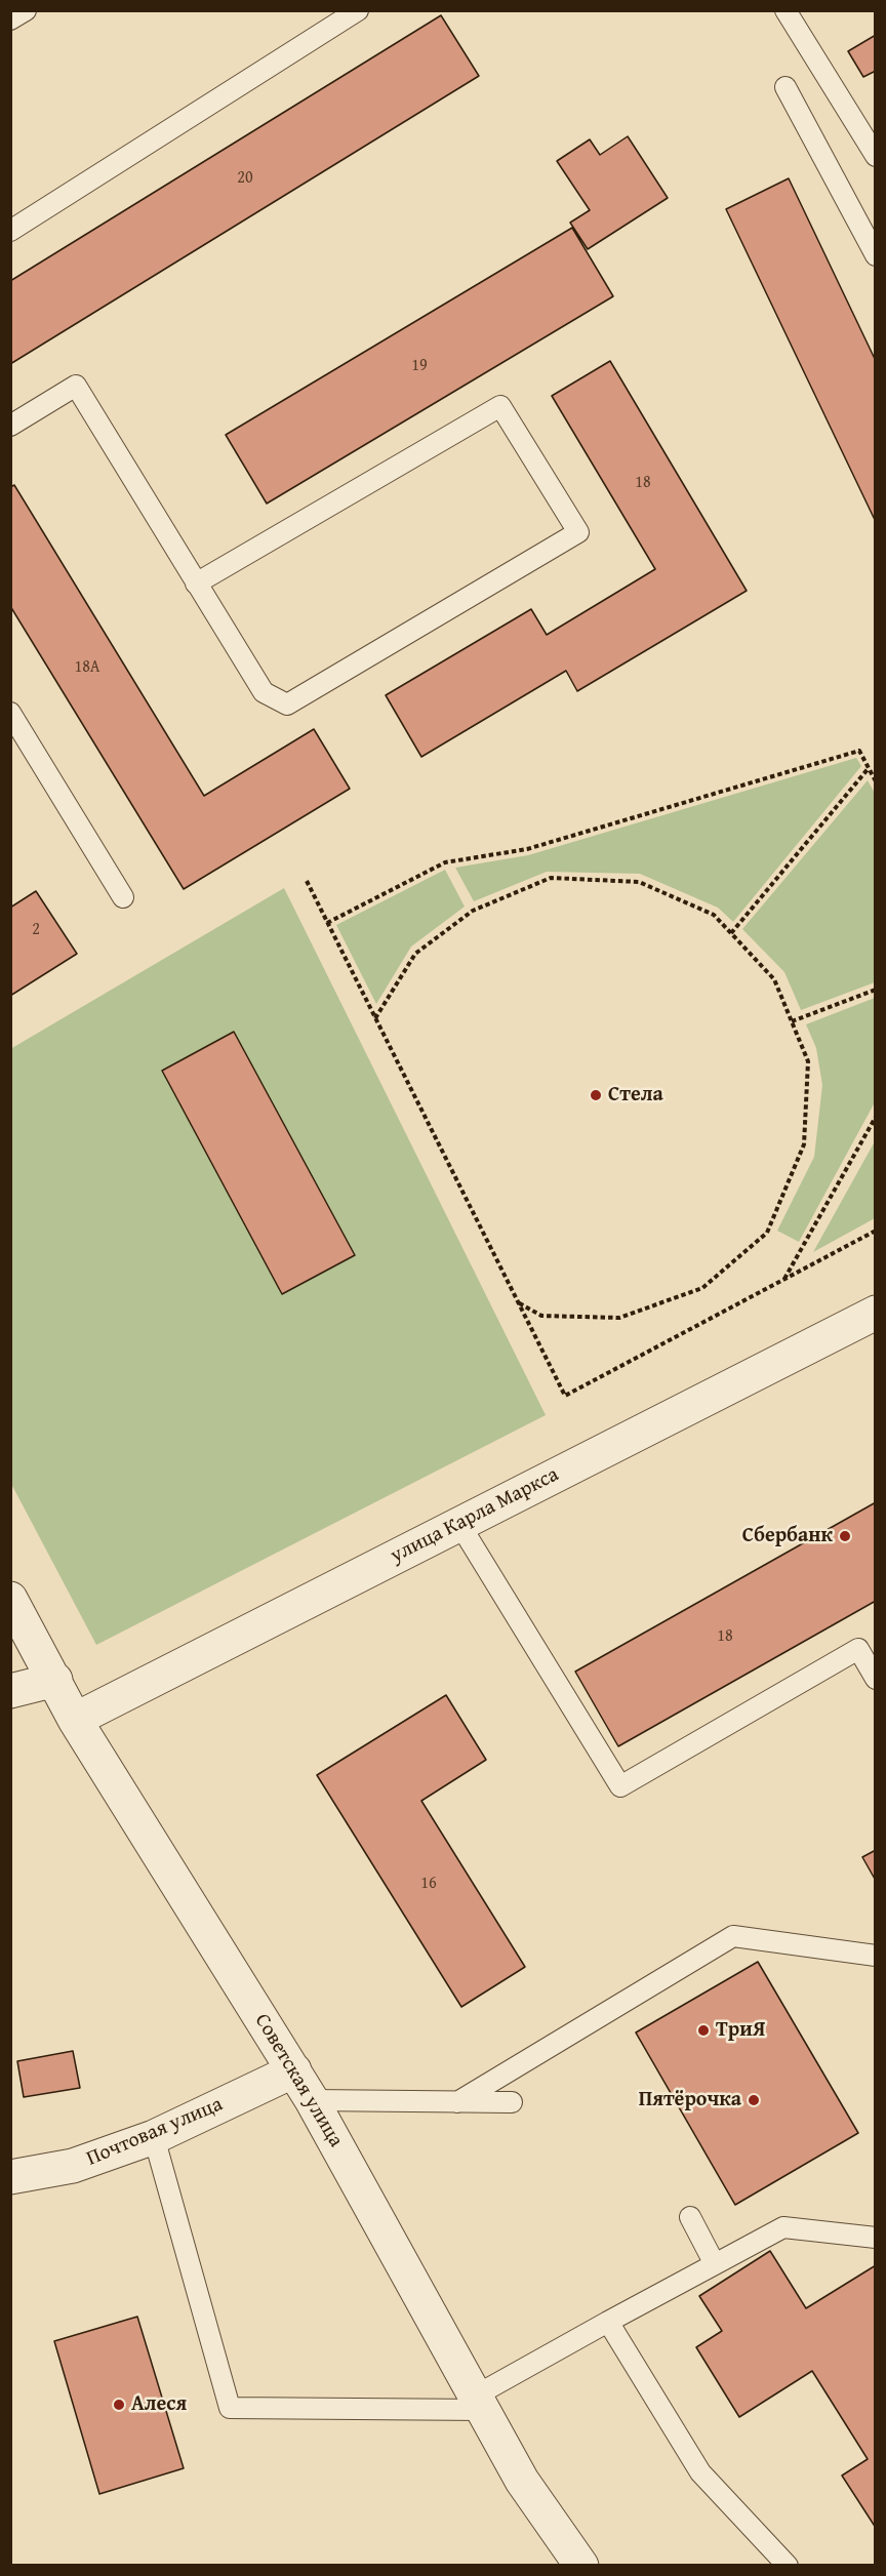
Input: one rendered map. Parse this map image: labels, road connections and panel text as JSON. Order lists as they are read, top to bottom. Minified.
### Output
{"streets":{"street":["улица Карла Маркса","Советская улица","Почтовая улица"]},"crossings":[["улица Карла Маркса","Советская улица"],["Советская улица","Почтовая улица"]],"places":["Стела","Сбербанк","ТриЯ","Пятёрочка","Алеся"],"house_numbers":["20","19","18","18А","2","18","16"]}
